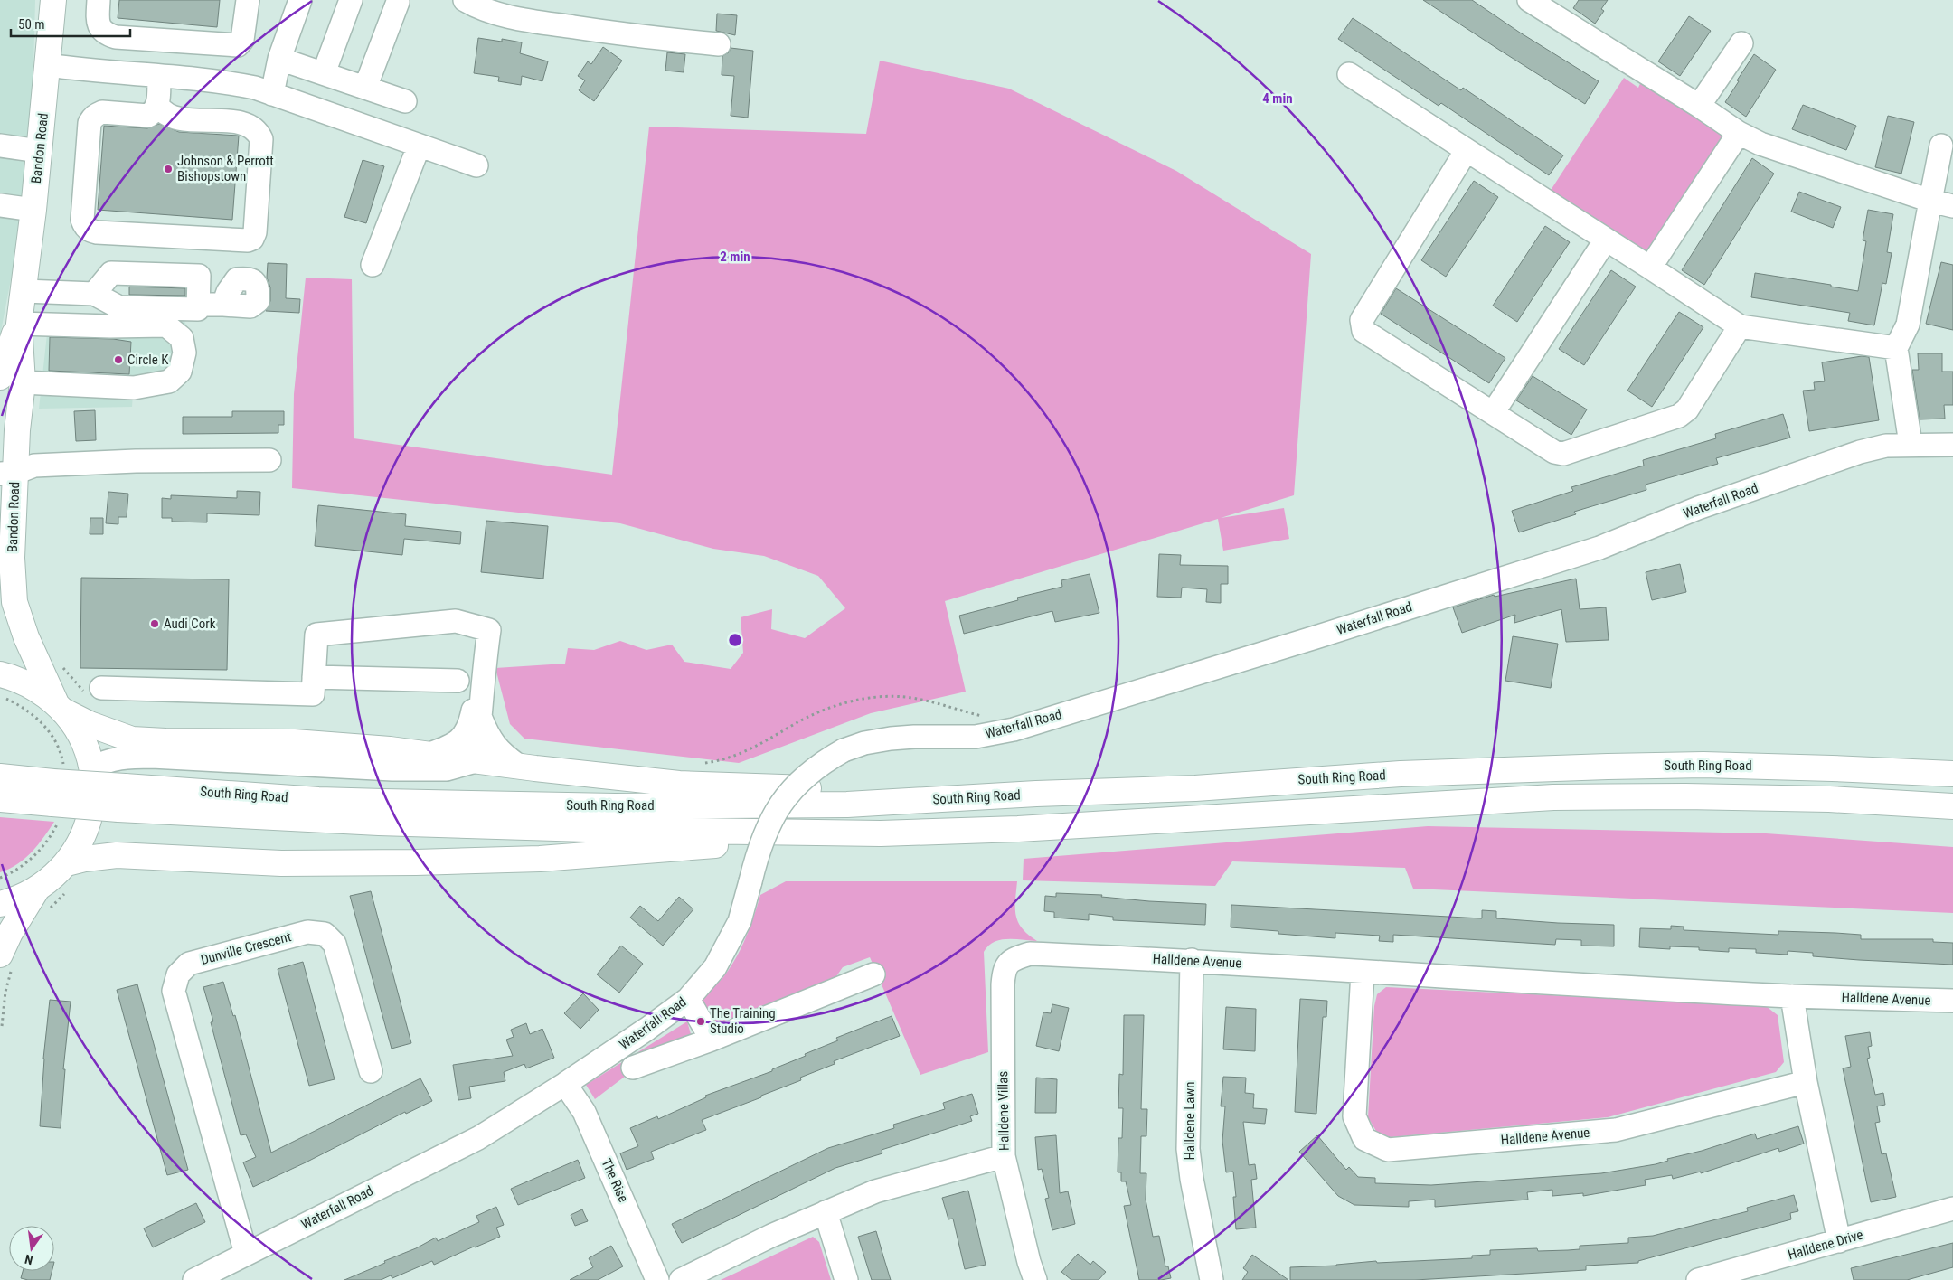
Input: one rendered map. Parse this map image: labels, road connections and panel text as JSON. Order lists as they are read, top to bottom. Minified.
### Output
{"streets":{"main road":["Bandon Road","South Ring Road"],"street":["Waterfall Road","Dunville Crescent","Halldene Avenue","Halldene Villas","Halldene Lawn","The Rise","Halldene Drive"]},"crossings":[["Waterfall Road","Dunville Crescent"],["Waterfall Road","The Rise"],["Halldene Avenue","Halldene Villas"],["Halldene Avenue","Halldene Lawn"]],"places":["Johnson & Perrott Bishopstown","Circle K","Audi Cork","The Training Studio"],"scale_bar":"50 m","north":"bottom","rings":["4 min","2 min"]}
